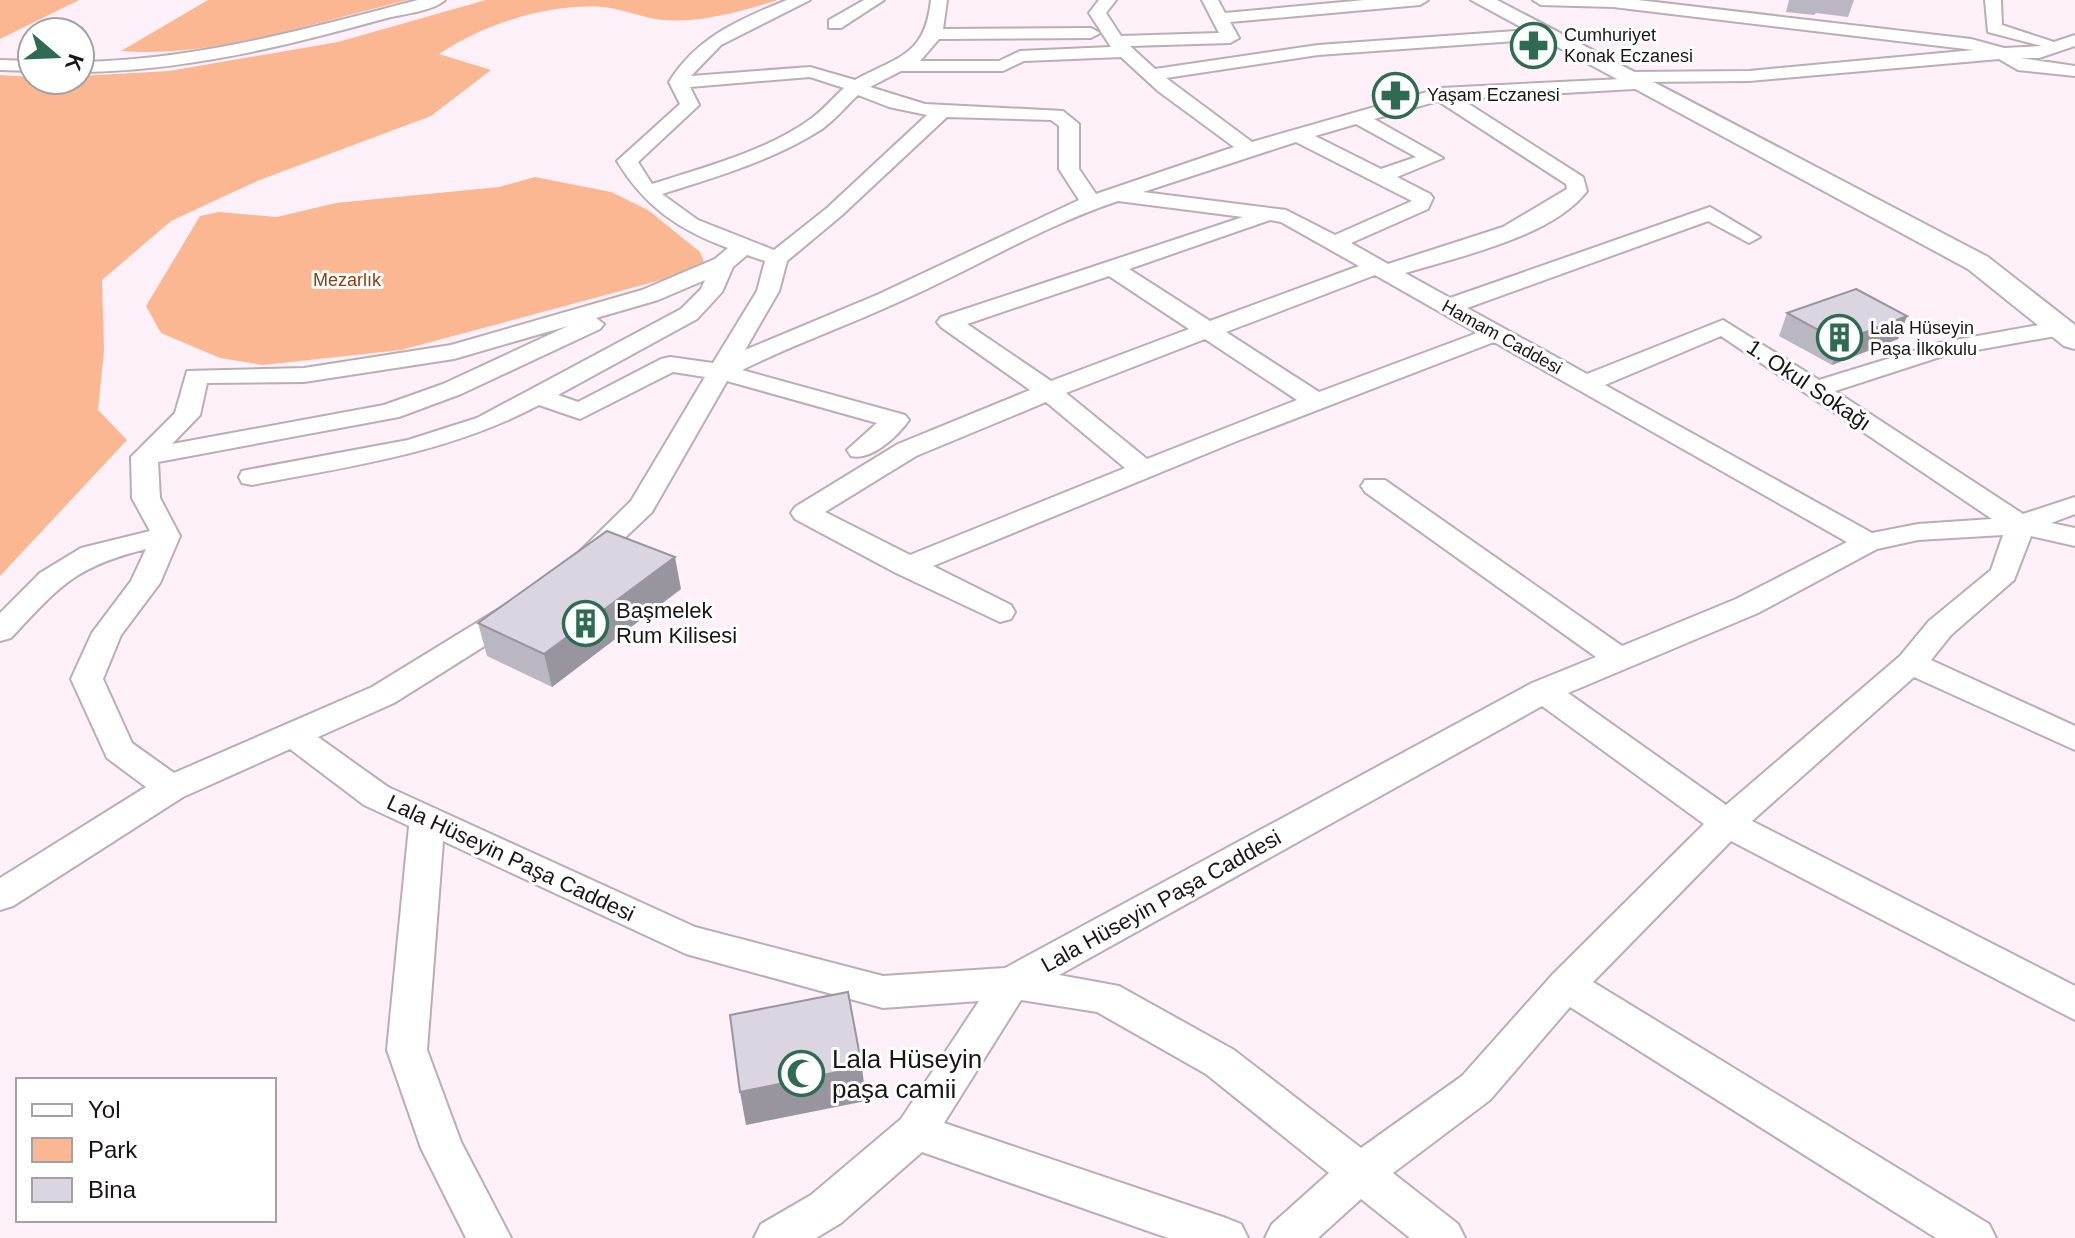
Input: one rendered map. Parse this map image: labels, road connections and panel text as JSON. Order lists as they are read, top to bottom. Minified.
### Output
{"streets":{"street":["Hamam Caddesi","1. Okul Sokağı","Lala Hüseyin Paşa Caddesi"]},"crossings":[["Hamam Caddesi","1. Okul Sokağı"],["Hamam Caddesi","Lala Hüseyin Paşa Caddesi"],["1. Okul Sokağı","Lala Hüseyin Paşa Caddesi"]],"parks":["Mezarlık"],"places":{"pharmacy":["Cumhuriyet Konak Eczanesi","Yaşam Eczanesi"],"building":["Lala Hüseyin Paşa İlkokulu","Başmelek Rum Kilisesi"],"mosque":["Lala Hüseyin paşa camii"]},"legend":["Yol","Park","Bina"],"north":"right"}
